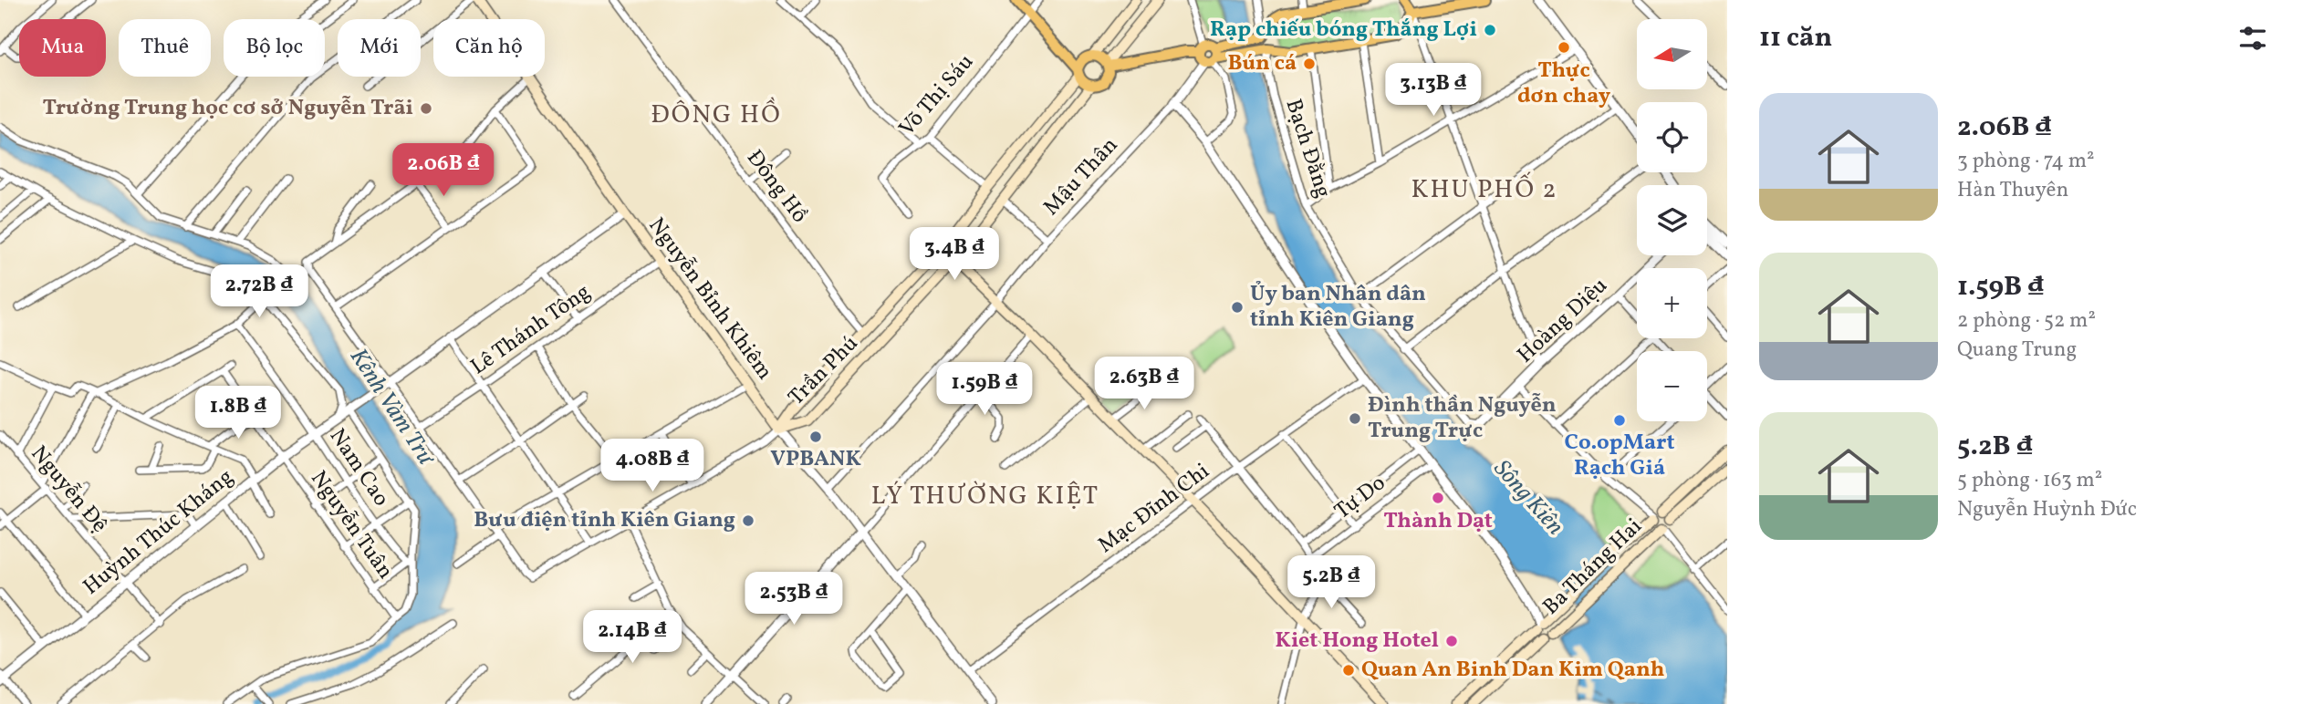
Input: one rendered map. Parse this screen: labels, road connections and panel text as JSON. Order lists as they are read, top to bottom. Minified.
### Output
{"streets":{"main road":["Nguyễn Bỉnh Khiêm","Trần Phú","Ba Tháng Hai"],"street":["Võ Thị Sáu","Bạch Đằng","Mậu Thân","Đông Hồ","Hoàng Diệu","Lê Thánh Tông","Nam Cao","Nguyễn Đệ","Tự Do","Mạc Đĩnh Chi","Nguyễn Tuân","Huỳnh Thúc Kháng"]},"crossings":[["Bạch Đằng","Hoàng Diệu"],["Mậu Thân","Nguyễn Bỉnh Khiêm"],["Đông Hồ","Trần Phú"],["Nguyễn Bỉnh Khiêm","Lê Thánh Tông"],["Nguyễn Bỉnh Khiêm","Trần Phú"],["Nguyễn Bỉnh Khiêm","Mạc Đĩnh Chi"],["Nguyễn Bỉnh Khiêm","Huỳnh Thúc Kháng"],["Nam Cao","Huỳnh Thúc Kháng"],["Nguyễn Đệ","Huỳnh Thúc Kháng"],["Nguyễn Tuân","Huỳnh Thúc Kháng"]],"districts":["ĐÔNG HỒ","KHU PHỐ 2","LÝ THƯỜNG KIỆT"],"water":["Kênh Vàm Trư","Sông Kiên"],"places":["Rạp chiếu bóng Thắng Lợi","Thực dơn chay","Bún cá","Trường Trung học cơ sở Nguyễn Trãi","Ủy ban Nhân dân tỉnh Kiên Giang","Đình thần Nguyễn Trung Trực","Co.opMart Rạch Giá","VPBANK","Thành Dạt","Bưu điện tỉnh Kiên Giang","Kiet Hong Hotel","Quan An Binh Dan Kim Qanh"],"north":"left","page":{"heading":"11 căn","map_buttons":["+","−"],"chip":["Mua","Thuê","Bộ lọc","Mới","Căn hộ"],"price":["3.13B ₫","2.06B ₫","3.4B ₫","2.72B ₫","2.63B ₫","1.59B ₫","1.8B ₫","4.08B ₫","5.2B ₫","2.53B ₫","2.14B ₫"],"list":[{"name":"2.06B ₫","note":"3 phòng · 74 m² · Hàn Thuyên"},{"name":"1.59B ₫","note":"2 phòng · 52 m² · Quang Trung"},{"name":"5.2B ₫","note":"5 phòng · 163 m² · Nguyễn Huỳnh Đức"}]}}
